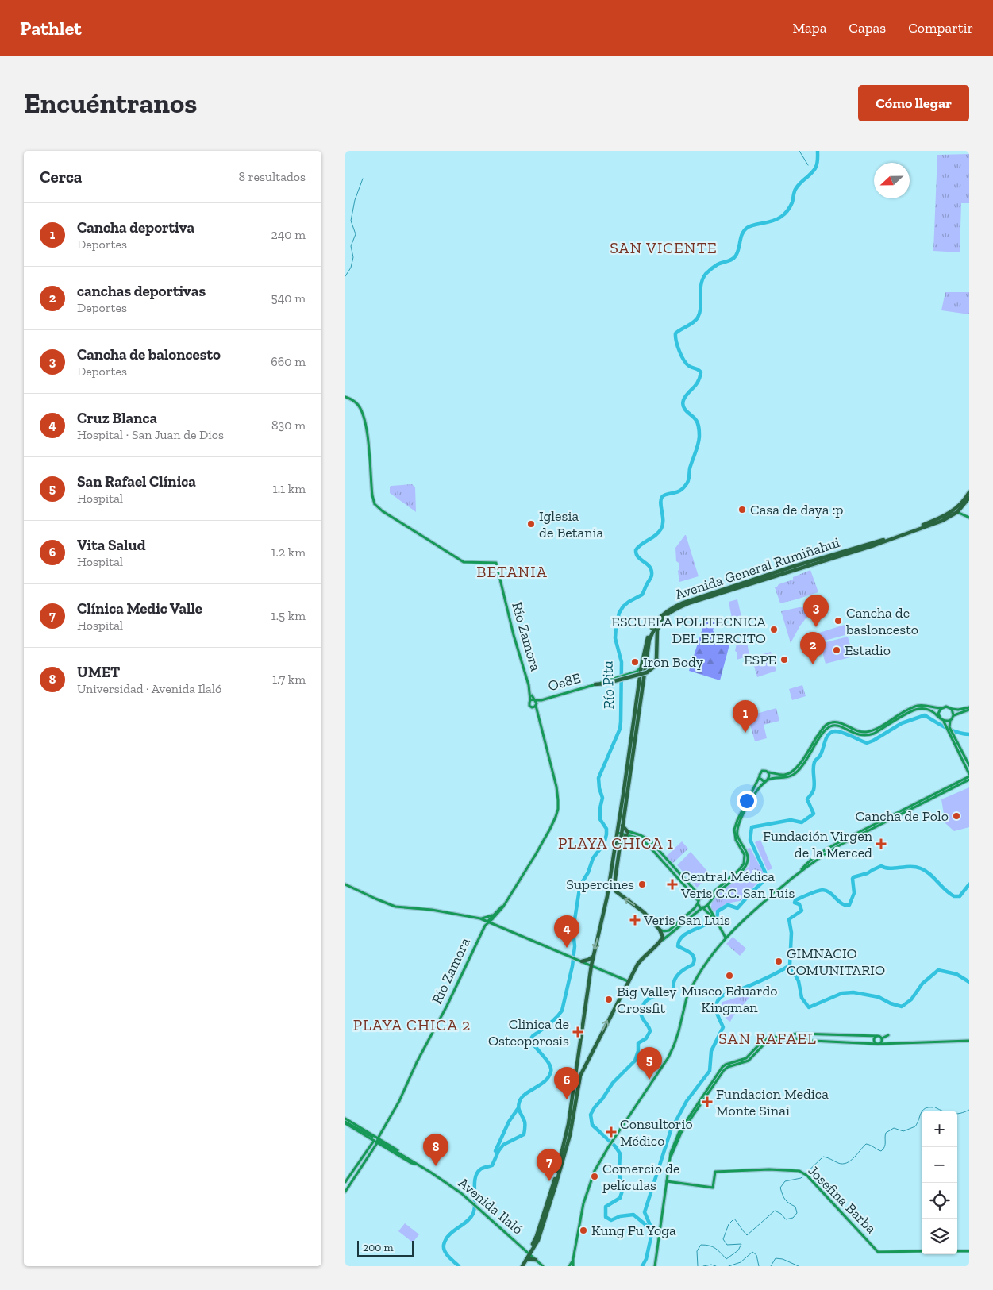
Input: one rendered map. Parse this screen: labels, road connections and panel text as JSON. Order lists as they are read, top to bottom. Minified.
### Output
{"streets":{"highway":["Avenida General Rumiñahui"],"street":["Río Zamora","Oe8E","Josefina Barba","Avenida Ilaló"]},"crossings":[["Avenida General Rumiñahui","Avenida Ilaló"],["Río Zamora","Oe8E"],["Río Zamora","Avenida Ilaló"]],"districts":["SAN VICENTE","BETANIA","PLAYA CHICA 1","PLAYA CHICA 2","SAN RAFAEL"],"water":["Río Pita"],"places":{"other":["Casa de daya :p","Iglesia de Betania","Cancha de basloncesto","ESCUELA POLITECNICA DEL EJERCITO","Estadio","ESPE","Iron Body","Cancha de Polo","Supercines","GIMNACIO COMUNITARIO","Museo Eduardo Kingman","Big Valley Crossfit","Comercio de películas","Kung Fu Yoga"],"health":["Fundación Virgen de la Merced","Central Médica Veris C.C. San Luis","Veris San Luis","Clinica de Osteoporosis","Fundacion Medica Monte Sinai","Consultorio Médico"]},"scale_bar":"200 m","north":"left","page":{"header":"Pathlet","nav":["Mapa","Capas","Compartir"],"buttons":"Cómo llegar","title":"Encuéntranos","heading":["Cerca","8 resultados"],"list":[{"mark":"1","name":"Cancha deportiva","note":"Deportes","value":"240 m"},{"mark":"2","name":"canchas deportivas","note":"Deportes","value":"540 m"},{"mark":"3","name":"Cancha de baloncesto","note":"Deportes","value":"660 m"},{"mark":"4","name":"Cruz Blanca","note":"Hospital · San Juan de Dios","value":"830 m"},{"mark":"5","name":"San Rafael Clínica","note":"Hospital","value":"1.1 km"},{"mark":"6","name":"Vita Salud","note":"Hospital","value":"1.2 km"},{"mark":"7","name":"Clínica Medic Valle","note":"Hospital","value":"1.5 km"},{"mark":"8","name":"UMET","note":"Universidad · Avenida Ilaló","value":"1.7 km"}],"pins":["3","2","1","4","5","6","8","7"],"map_buttons":["+","−"],"scale":"200 m"}}
